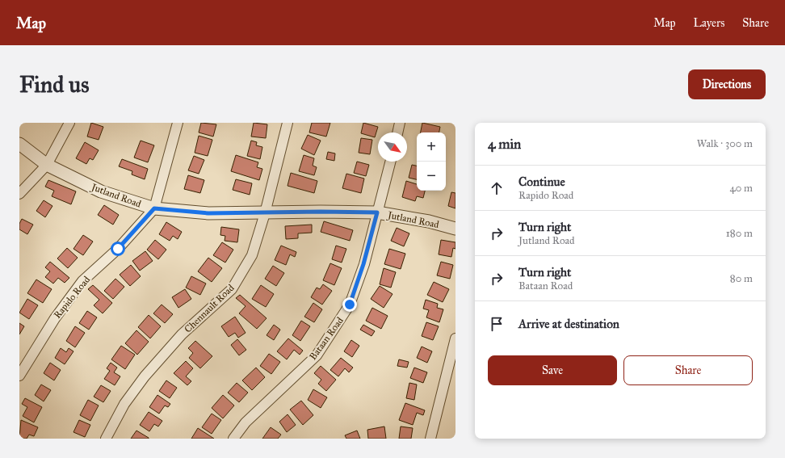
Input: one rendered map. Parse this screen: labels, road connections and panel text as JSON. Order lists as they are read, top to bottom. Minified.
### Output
{"streets":{"street":["Jutland Road","Rapido Road","Chennault Road","Bataan Road"]},"crossings":[["Jutland Road","Rapido Road"],["Jutland Road","Chennault Road"],["Jutland Road","Bataan Road"]],"north":"bottom right","page":{"header":"Map","nav":["Map","Layers","Share"],"buttons":["Directions",["Save","Share"]],"title":"Find us","heading":["4 min","Walk · 300 m"],"map_buttons":["+","−"],"list":[["Continue","Rapido Road","40 m"],["Turn right","Jutland Road","180 m"],["Turn right","Bataan Road","80 m"],"Arrive at destination"]}}
